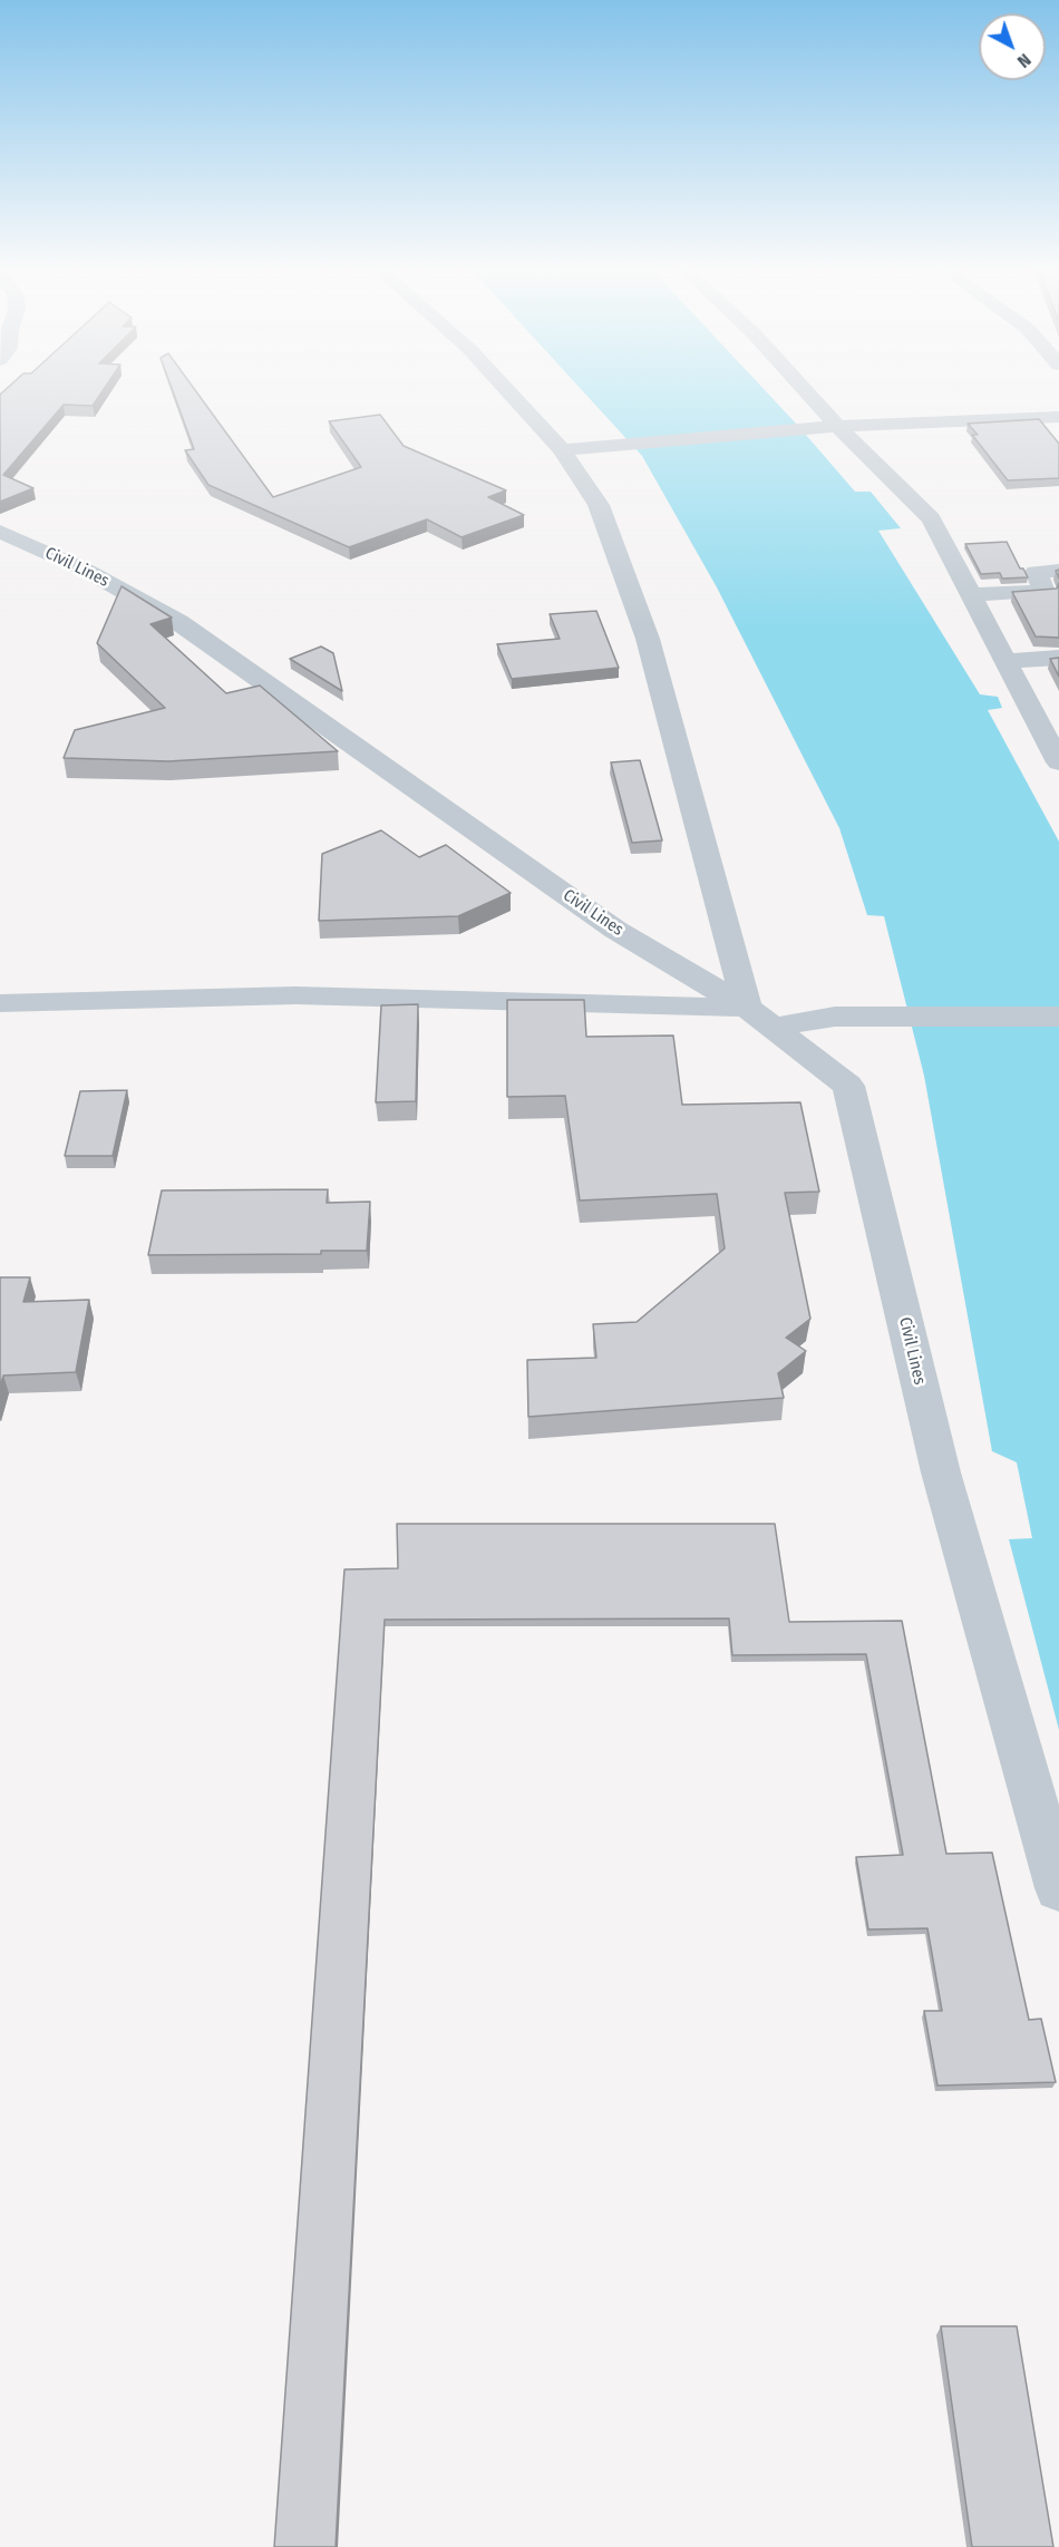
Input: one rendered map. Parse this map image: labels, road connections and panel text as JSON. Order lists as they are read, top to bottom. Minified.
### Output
{"streets":{"street":["Civil Lines"]},"north":"bottom right"}
